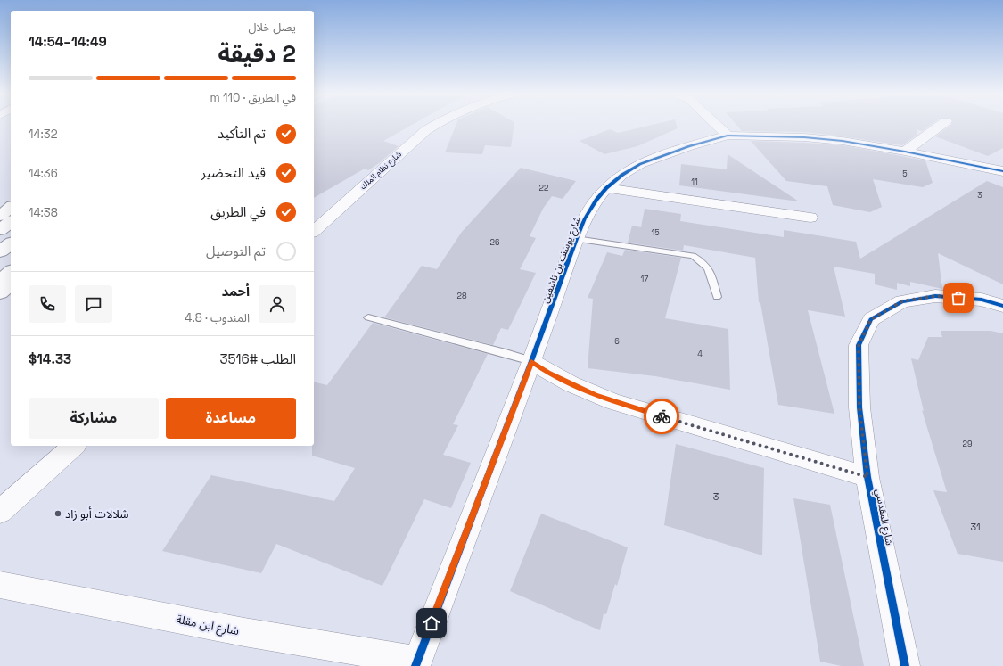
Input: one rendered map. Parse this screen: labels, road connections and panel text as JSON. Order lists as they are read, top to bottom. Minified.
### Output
{"streets":{"street":["شارع نظام الملك","شارع يوسف بن تاشفين","شارع المقدسي","شارع ابن مقلة"]},"crossings":[["شارع يوسف بن تاشفين","شارع ابن مقلة"]],"places":["شلالات أبو زاد"],"house_numbers":["5","11","22","3","15","26","17","28","6","4","29","3","31"],"page":{"heading":["2 دقيقة","يصل خلال","14:49–14:54"],"panel":["أحمد","المندوب · 4.8","الطلب #3516","$14.33"],"bar":"في الطريق · 110 m","list":[["تم التأكيد","14:32"],["قيد التحضير","14:36"],["في الطريق","14:38"],"تم التوصيل"],"buttons":["مساعدة","مشاركة"]}}
